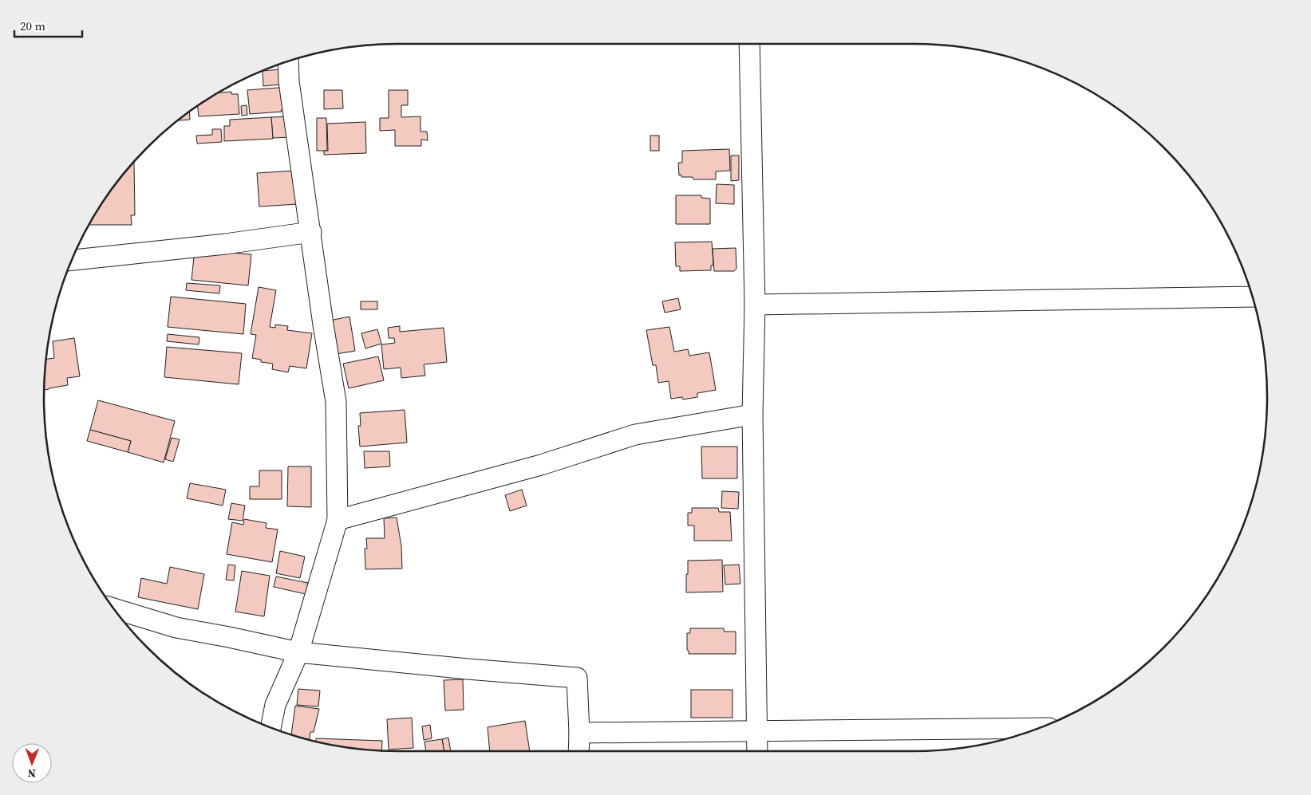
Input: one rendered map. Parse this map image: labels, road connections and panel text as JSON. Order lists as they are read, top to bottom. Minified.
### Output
{"scale_bar":"20 m","north":"bottom"}
